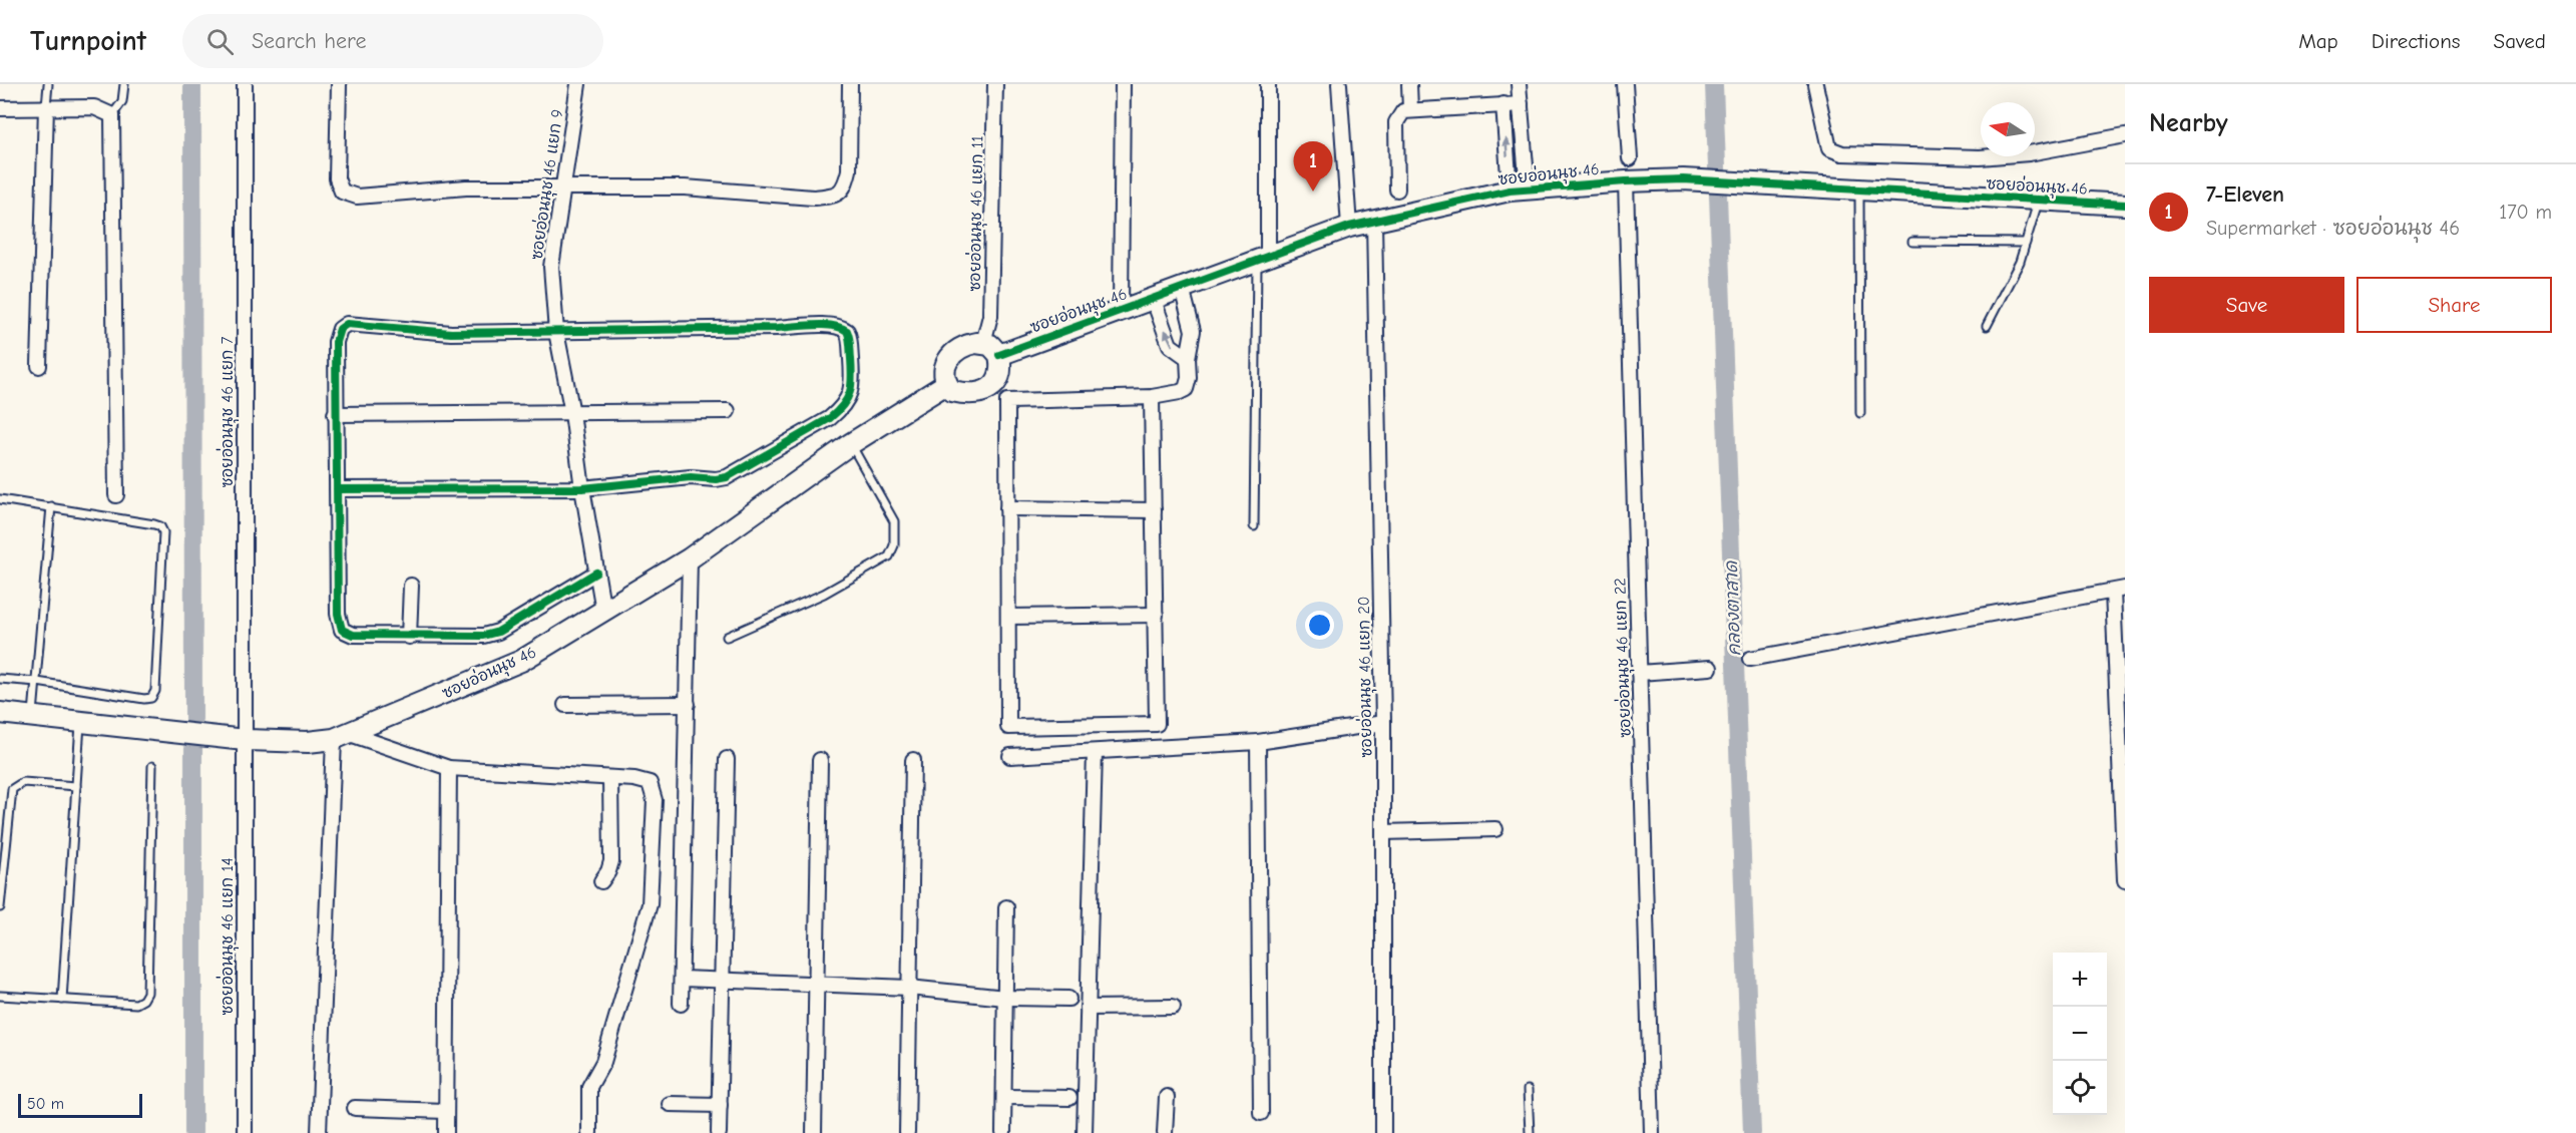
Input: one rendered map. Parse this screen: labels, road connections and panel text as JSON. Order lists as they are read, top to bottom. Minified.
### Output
{"streets":{"street":["ซอยอ่อนนุช 46","ซอยอ่อนนุช 46 แยก 9","ซอยอ่อนนุช 46 แยก 11","ซอยอ่อนนุช 46 แยก 7","ซอยอ่อนนุช 46 แยก 22","ซอยอ่อนนุช 46 แยก 20","ซอยอ่อนนุช 46 แยก 14"]},"crossings":[["ซอยอ่อนนุช 46","ซอยอ่อนนุช 46 แยก 9"],["ซอยอ่อนนุช 46","ซอยอ่อนนุช 46 แยก 11"],["ซอยอ่อนนุช 46","ซอยอ่อนนุช 46 แยก 7"],["ซอยอ่อนนุช 46","ซอยอ่อนนุช 46 แยก 22"],["ซอยอ่อนนุช 46","ซอยอ่อนนุช 46 แยก 20"],["ซอยอ่อนนุช 46","ซอยอ่อนนุช 46 แยก 14"],["ซอยอ่อนนุช 46 แยก 7","ซอยอ่อนนุช 46 แยก 14"]],"water":["คลองตาสาด"],"scale_bar":"50 m","north":"left","page":{"header":"Turnpoint","search":"Search here","nav":["Map","Directions","Saved"],"heading":"Nearby","pins":"1","list":[{"mark":"1","name":"7-Eleven","note":"Supermarket · ซอยอ่อนนุช 46","value":"170 m"}],"buttons":["Save","Share"],"map_buttons":["+","−"],"scale":"50 m"}}
